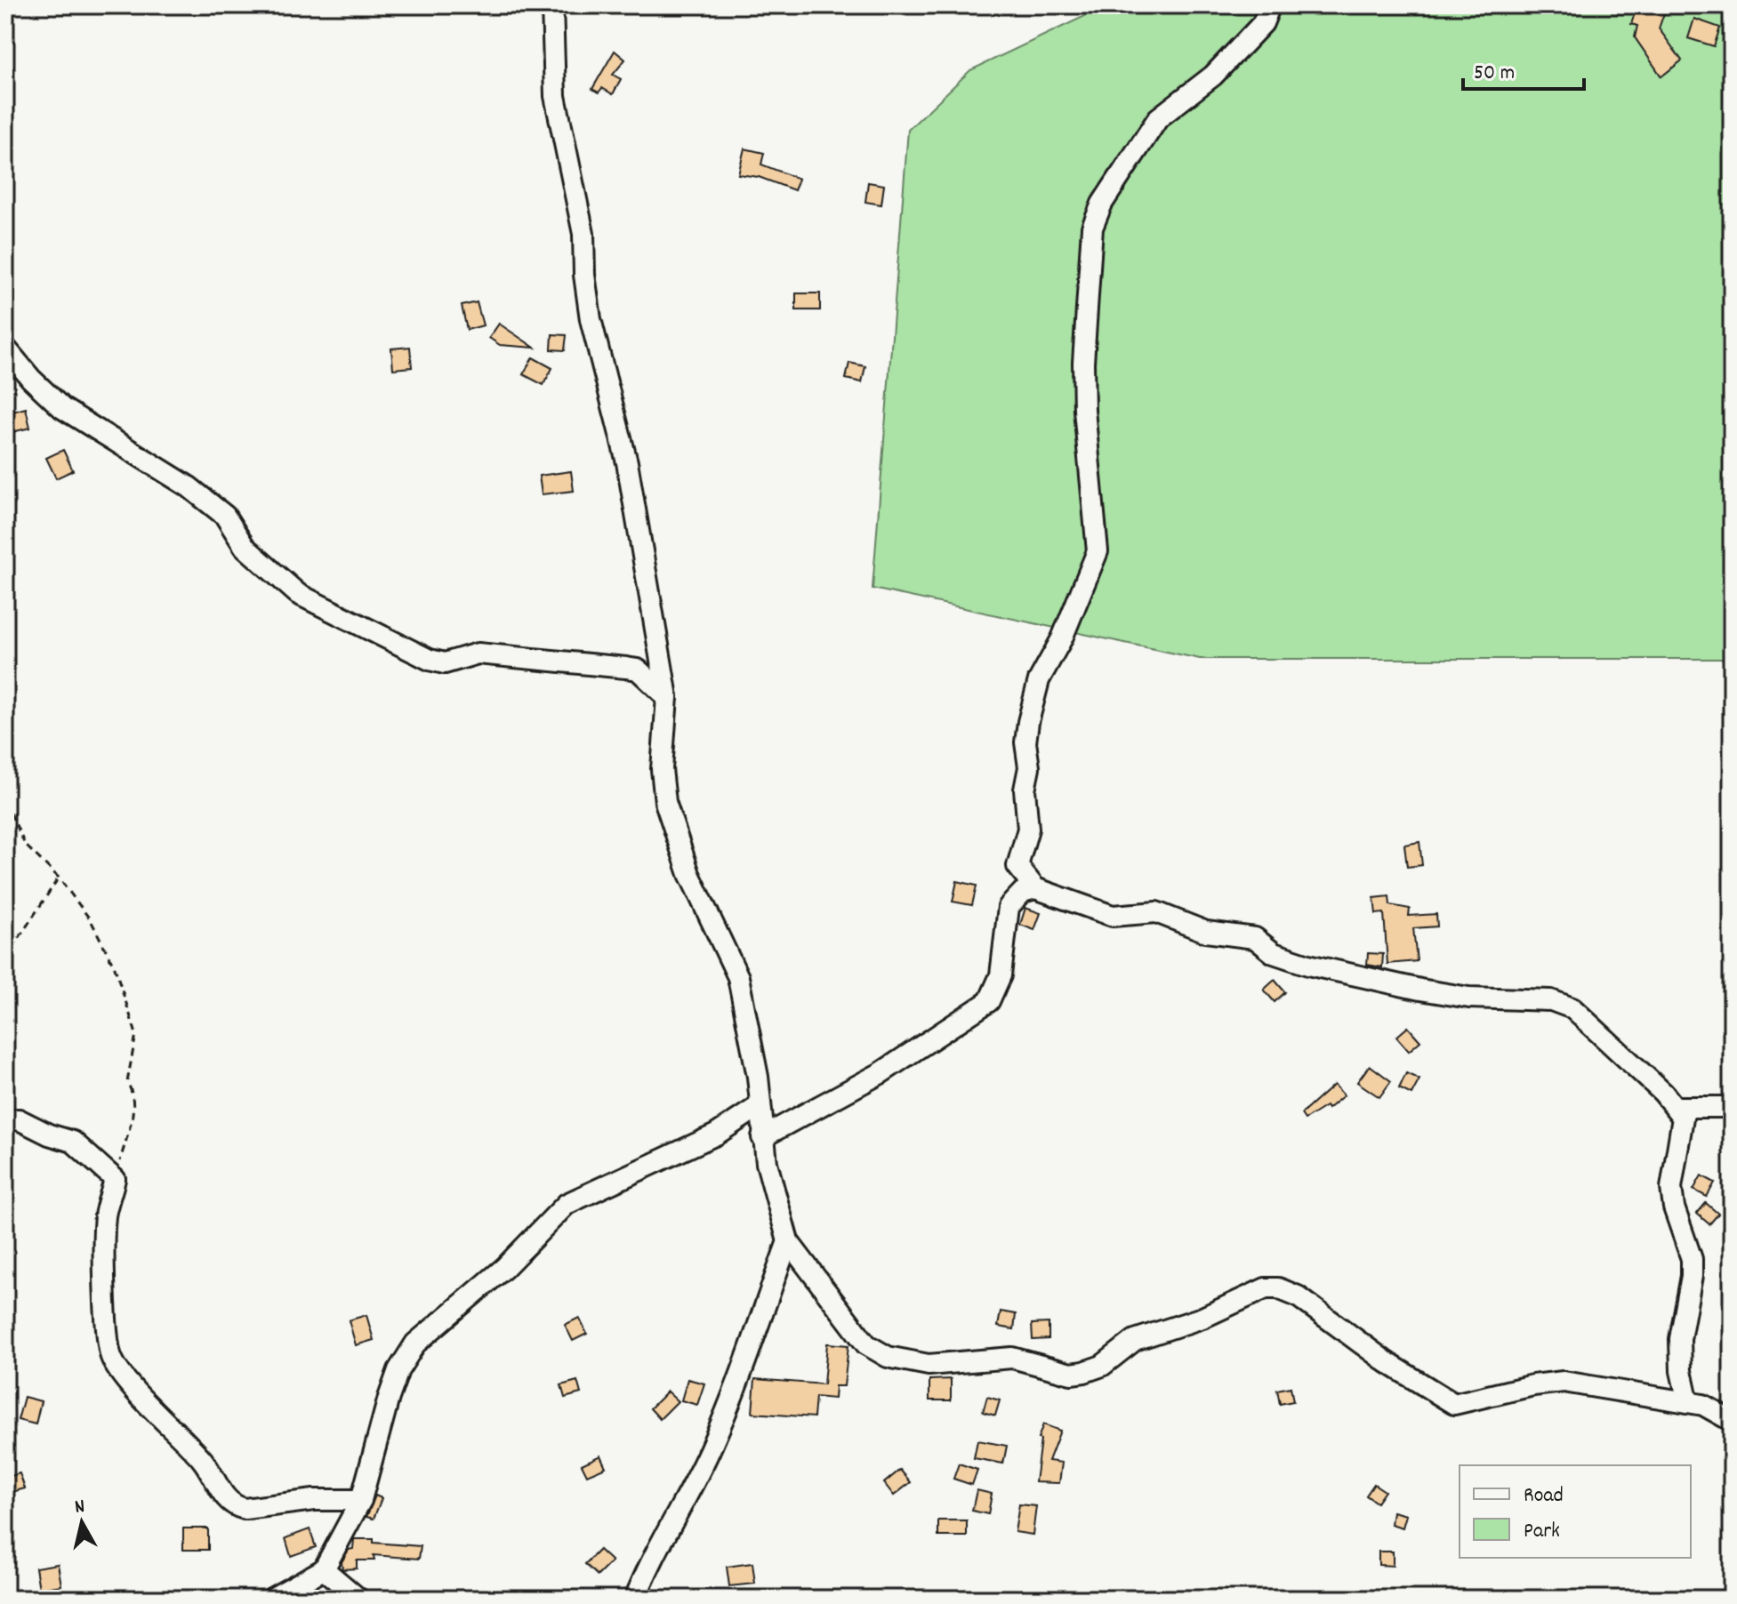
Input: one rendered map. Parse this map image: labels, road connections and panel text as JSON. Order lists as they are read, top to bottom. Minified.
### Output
{"legend":["Road","Park"],"scale_bar":"50 m","north":"top"}
